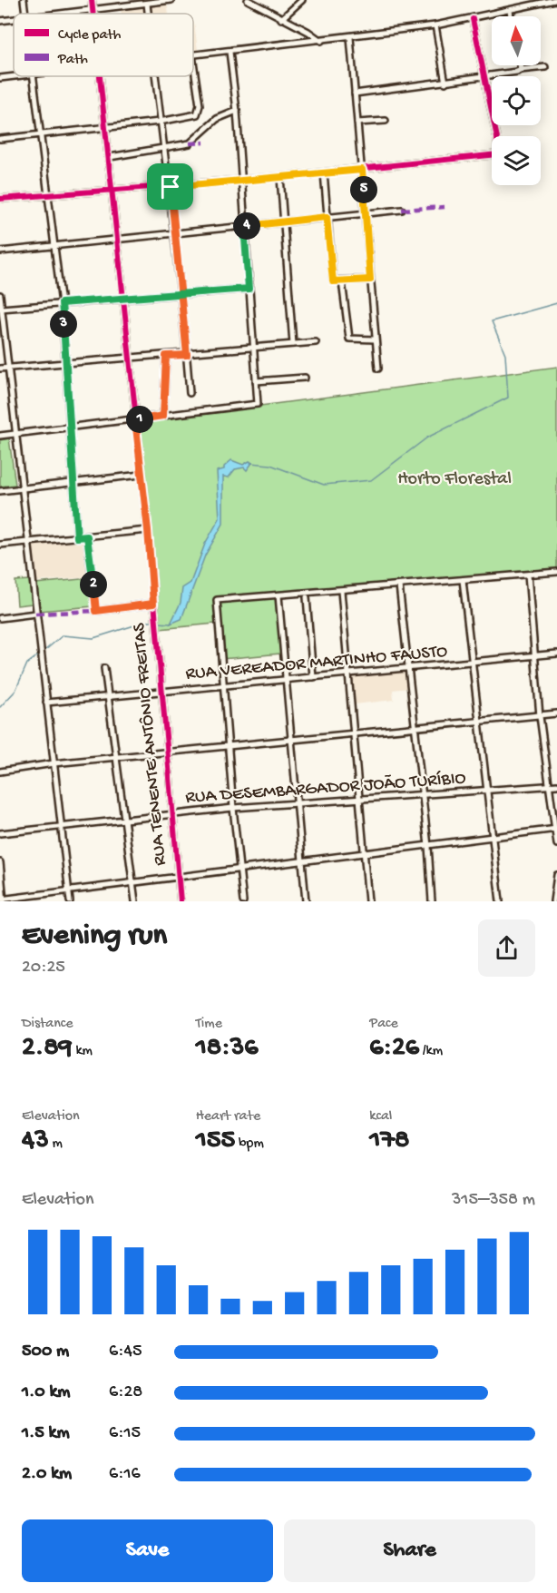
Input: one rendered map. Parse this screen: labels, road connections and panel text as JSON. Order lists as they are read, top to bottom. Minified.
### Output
{"streets":{"street":["RUA VEREADOR MARTINHO FAUSTO","RUA TENENTE ANTÔNIO FREITAS","RUA DESEMBARGADOR JOÃO TURÍBIO"]},"crossings":[["RUA VEREADOR MARTINHO FAUSTO","RUA TENENTE ANTÔNIO FREITAS"],["RUA TENENTE ANTÔNIO FREITAS","RUA DESEMBARGADOR JOÃO TURÍBIO"]],"parks":["Horto Florestal"],"legend":["Cycle path","Path"],"north":"top","page":{"pins":["5","4","3","1","2"],"heading":["Evening run","20:25"],"stats":[["Distance","2.89 km"],["Time","18:36"],["Pace","6:26 /km"],["Elevation","43 m"],["Heart rate","155 bpm"],["kcal","178"]],"chart":["Elevation","315–358 m"],"list":[{"name":"500 m","note":"6:45"},{"name":"1.0 km","note":"6:28"},{"name":"1.5 km","note":"6:15"},{"name":"2.0 km","note":"6:16"}],"buttons":["Save","Share"]}}
